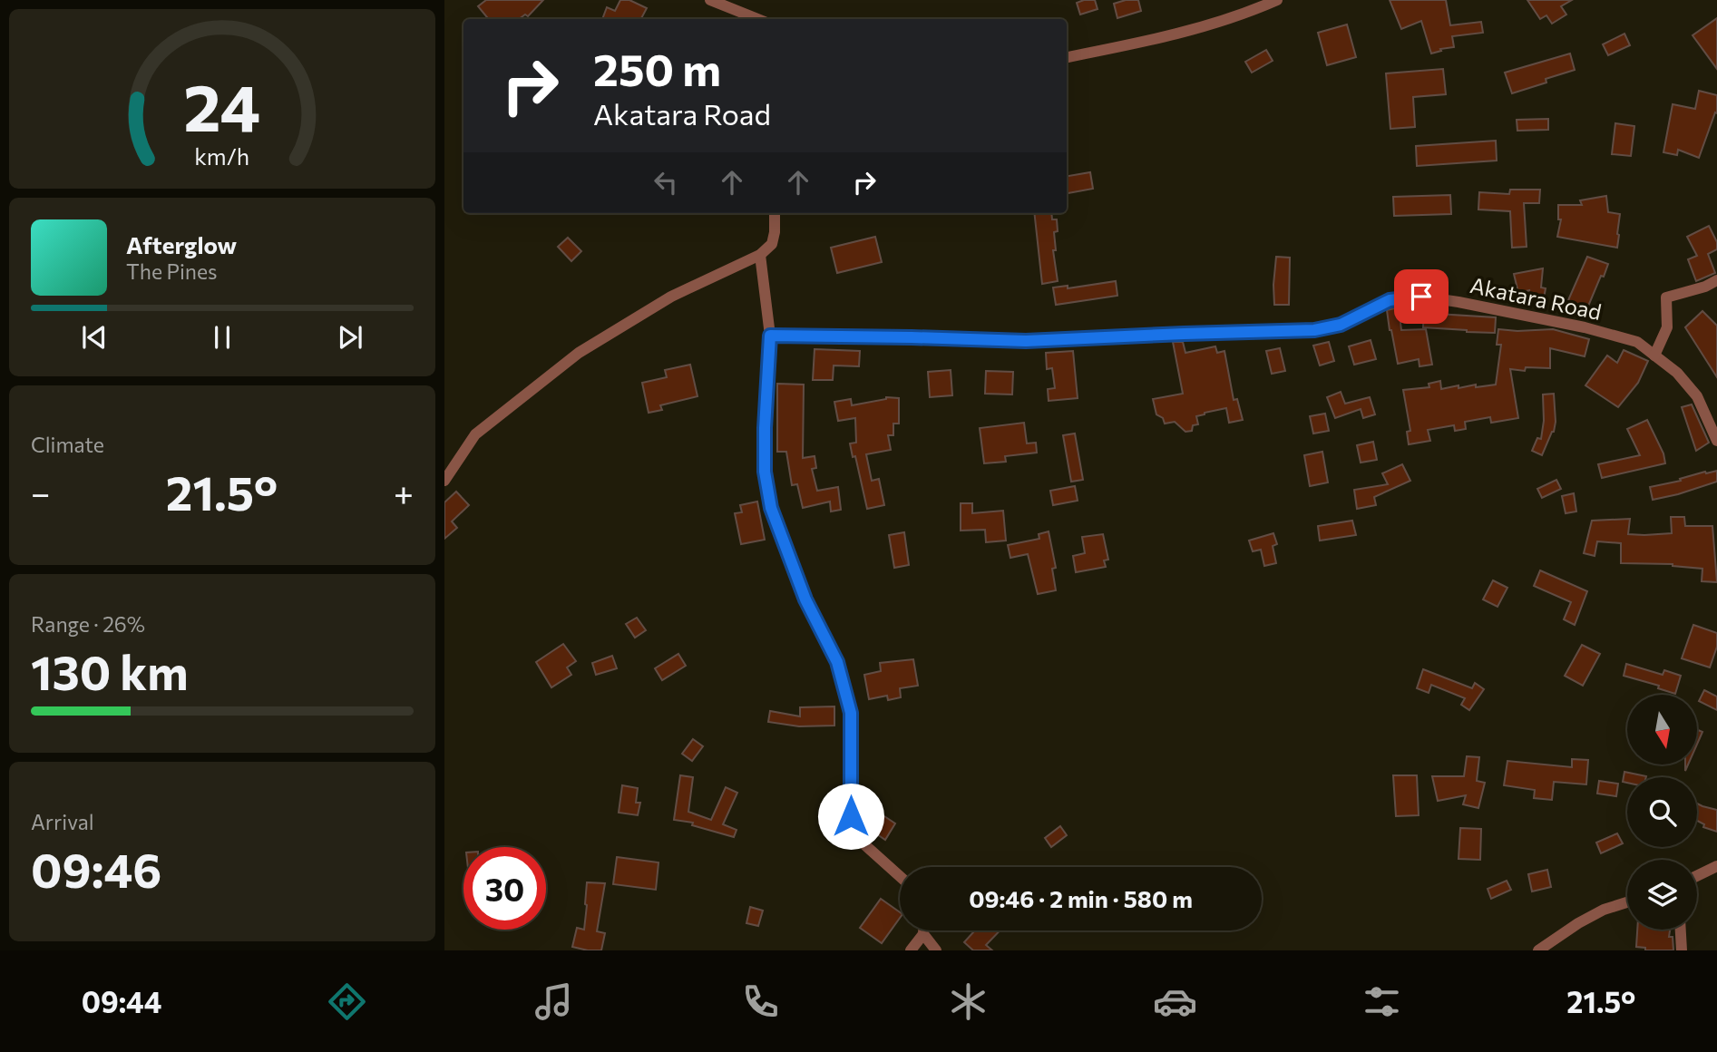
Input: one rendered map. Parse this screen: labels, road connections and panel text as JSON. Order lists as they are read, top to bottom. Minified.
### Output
{"streets":{"street":["Akatara Road"]},"north":"bottom","page":{"turn":["250 m","Akatara Road"],"song":["Afterglow","The Pines"],"tile":["Climate",["Range · 26%","130 km"],["Arrival","09:46"]],"heat":["−","21.5°","+"],"limit":"30","trip":"09:46 · 2 min · 580 m","tabs":["09:44","21.5°"],"gauge":["24","km/h"]}}
